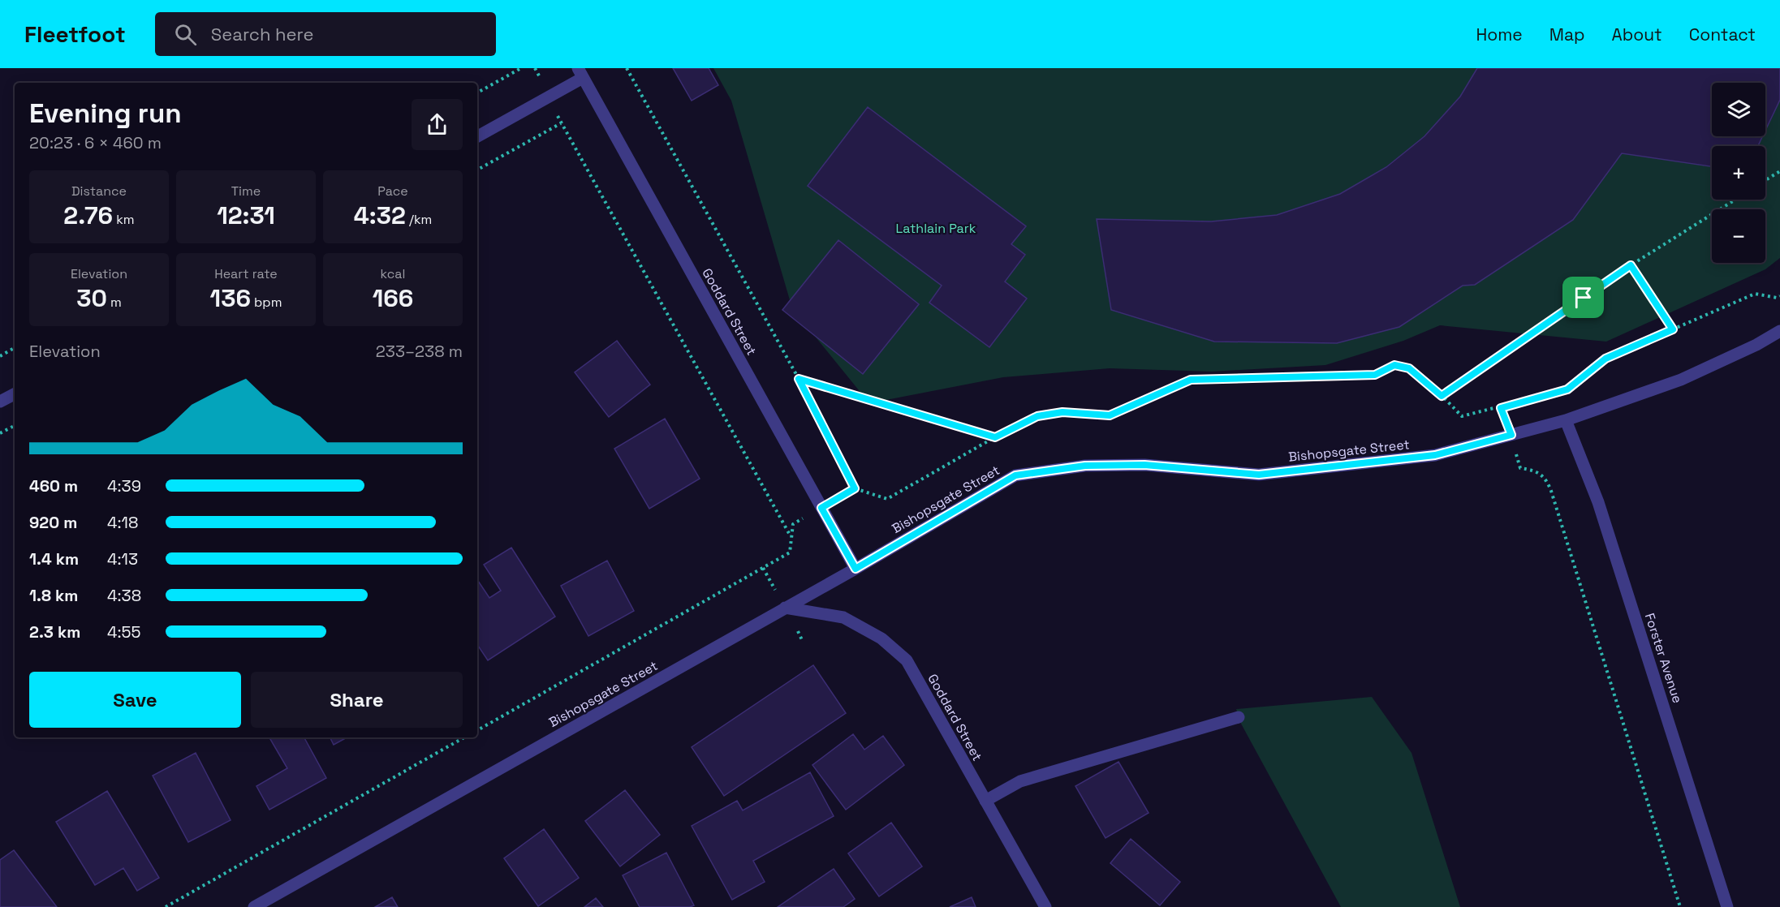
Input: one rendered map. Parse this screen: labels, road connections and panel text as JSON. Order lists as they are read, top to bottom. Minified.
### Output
{"streets":{"street":["Goddard Street","Bishopsgate Street","Forster Avenue"]},"crossings":[["Goddard Street","Bishopsgate Street"],["Bishopsgate Street","Forster Avenue"]],"parks":["Lathlain Park"],"page":{"header":"Fleetfoot","search":"Search here","nav":["Home","Map","About","Contact"],"map_buttons":["+","−"],"heading":["Evening run","20:23 · 6 × 460 m"],"stats":[["Distance","2.76 km"],["Time","12:31"],["Pace","4:32 /km"],["Elevation","30 m"],["Heart rate","136 bpm"],["kcal","166"]],"chart":["Elevation","233–238 m"],"list":[{"name":"460 m","note":"4:39"},{"name":"920 m","note":"4:18"},{"name":"1.4 km","note":"4:13"},{"name":"1.8 km","note":"4:38"},{"name":"2.3 km","note":"4:55"}],"buttons":["Save","Share"]}}
